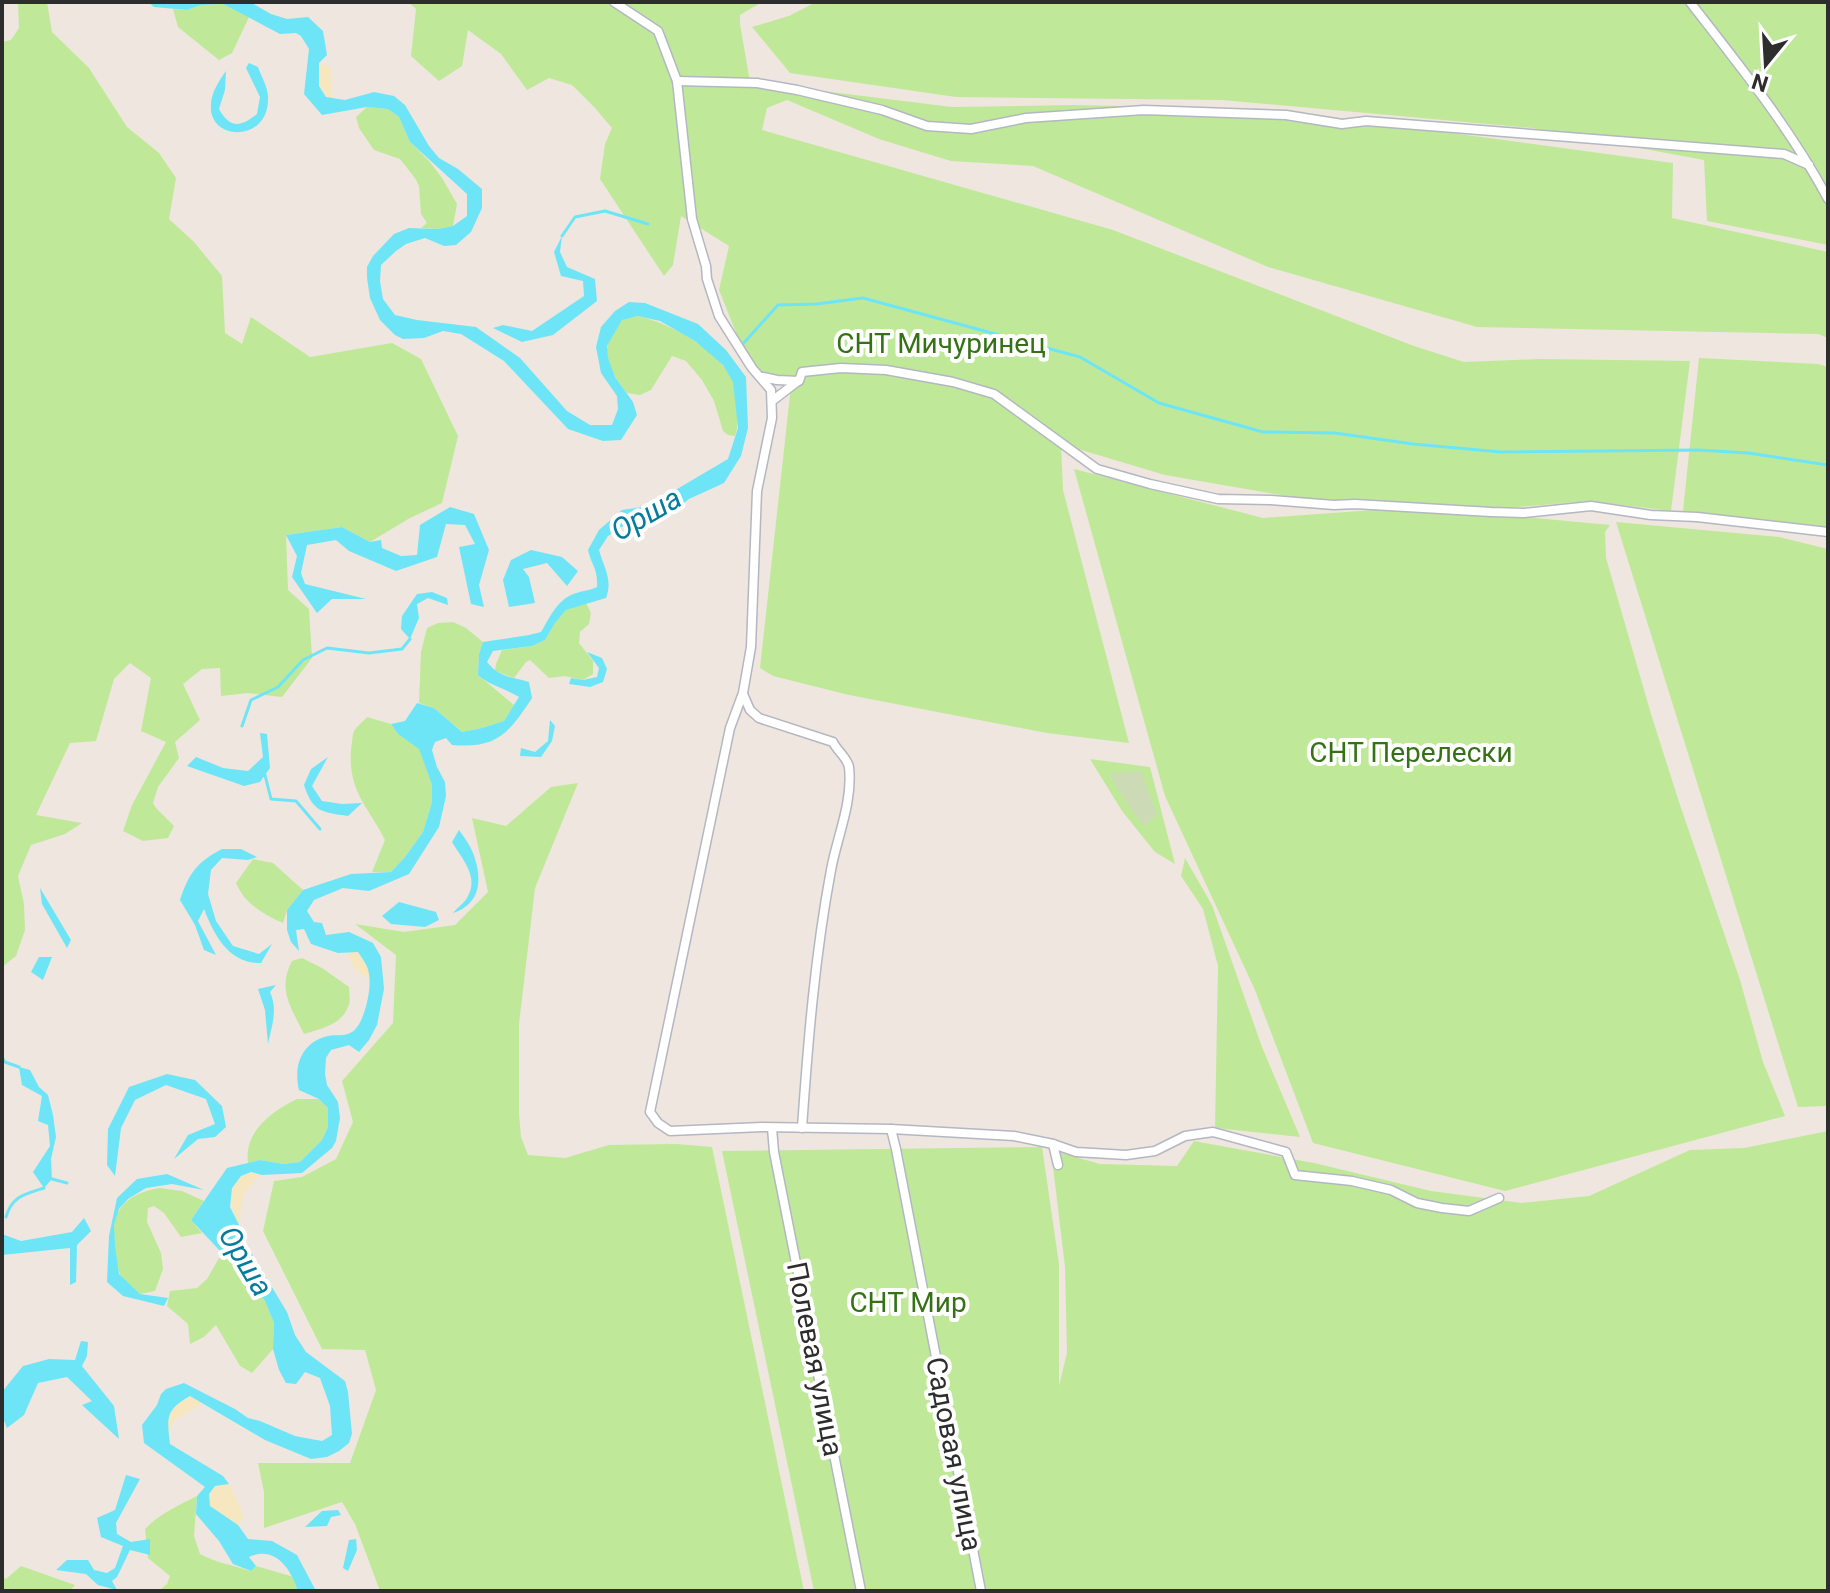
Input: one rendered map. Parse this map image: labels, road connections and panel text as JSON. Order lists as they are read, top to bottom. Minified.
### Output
{"streets":{"street":["Полевая улица","Садовая улица"]},"water":["Орша"],"parks":["СНТ Мичуринец","СНТ Перелески","СНТ Мир"],"north":"bottom"}
